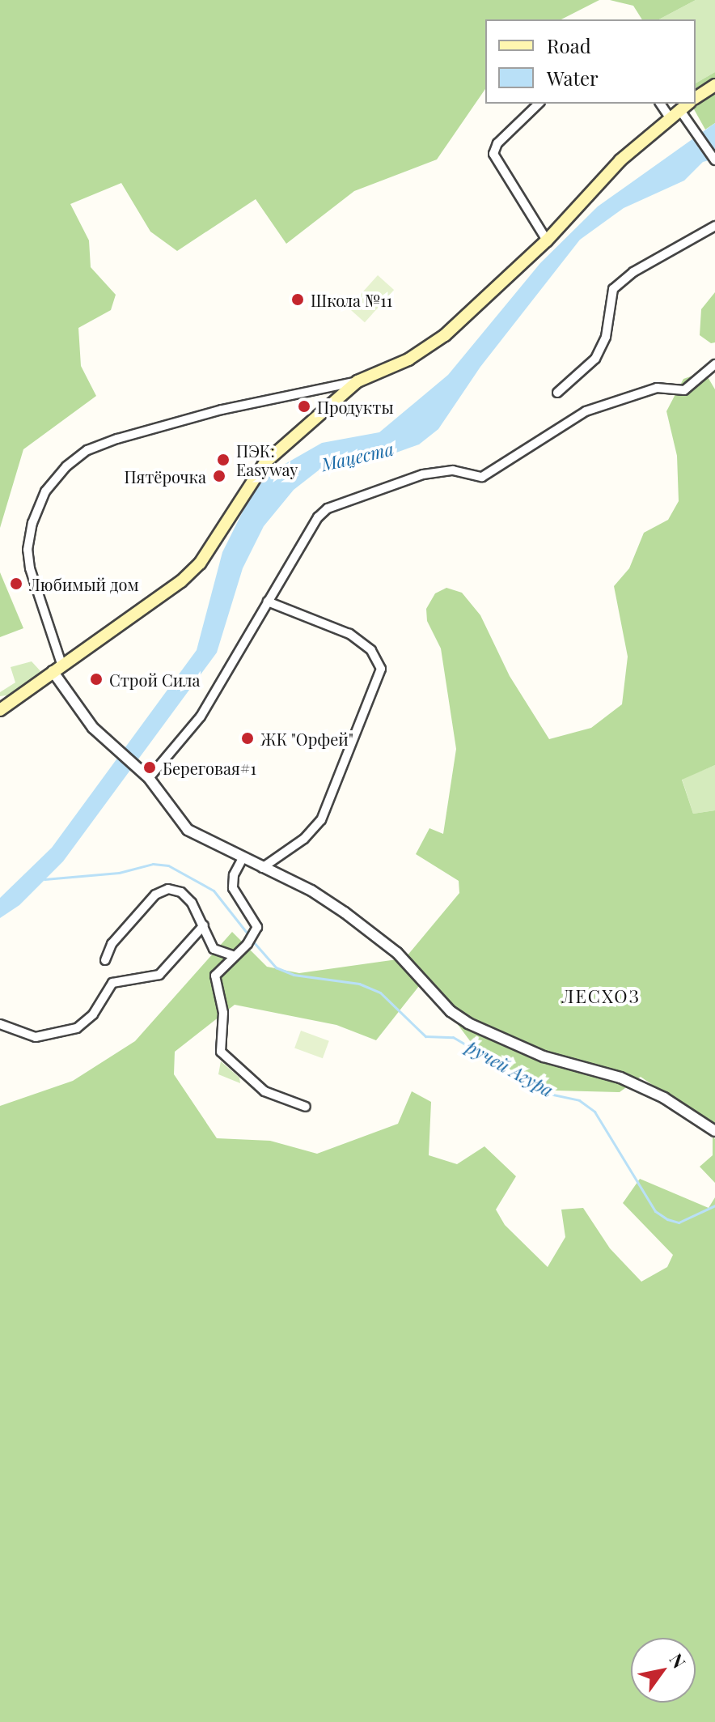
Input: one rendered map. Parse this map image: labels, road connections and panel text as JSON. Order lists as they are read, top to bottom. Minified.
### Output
{"districts":["ЛЕСХОЗ"],"water":["Мацеста","ручей Агура"],"places":["Школа №11","Продукты","ПЭК: Easyway","Пятёрочка","Любимый дом","Строй Сила","ЖК \"Орфей\"","Береговая#1"],"legend":["Road","Water"],"north":"top right"}
